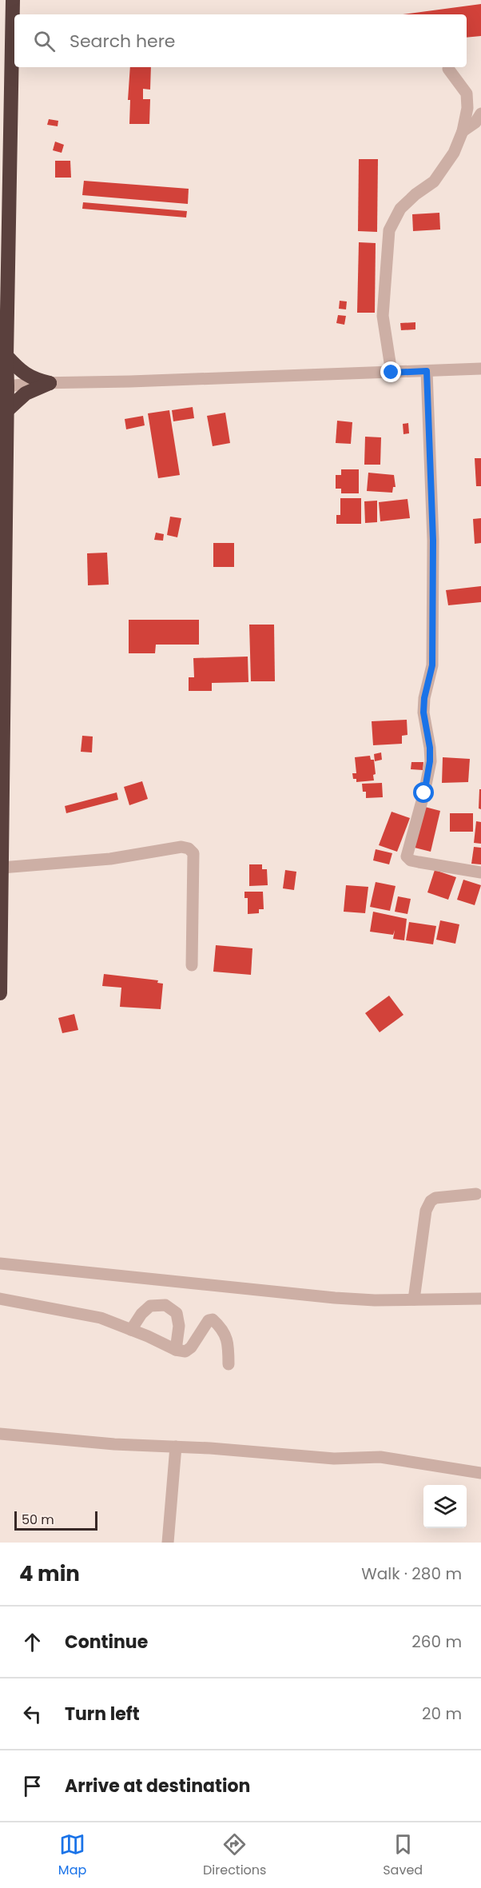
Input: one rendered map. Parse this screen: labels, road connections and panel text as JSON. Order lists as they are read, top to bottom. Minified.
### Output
{"scale_bar":"50 m","page":{"search":"Search here","scale":"50 m","heading":["4 min","Walk · 280 m"],"list":[["Continue","260 m"],["Turn left","20 m"],"Arrive at destination"],"nav":["Map","Directions","Saved"]}}
